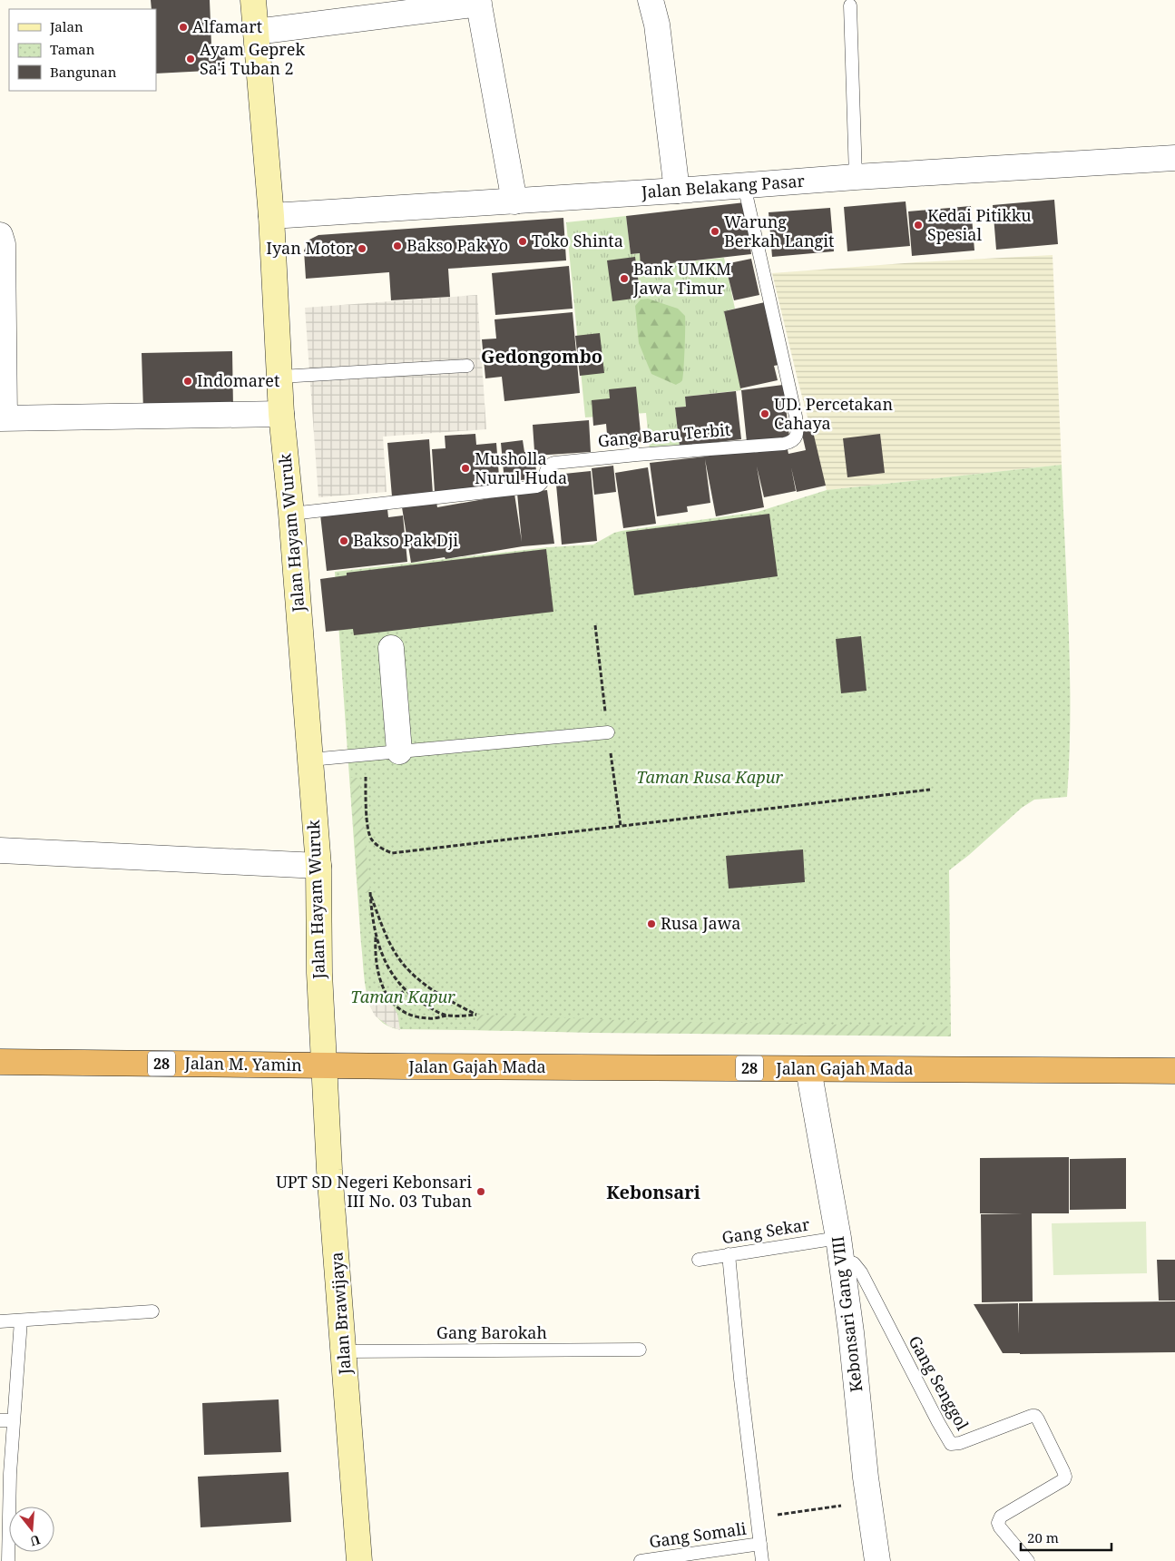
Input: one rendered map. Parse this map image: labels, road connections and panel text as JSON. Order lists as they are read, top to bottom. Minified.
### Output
{"streets":{"highway":["28","Jalan M. Yamin","Jalan Gajah Mada"],"main road":["Jalan Hayam Wuruk","Jalan Brawijaya"],"street":["Jalan Belakang Pasar","Kebonsari Gang VIII"],"lane":["Gang Baru Terbit","Gang Sekar","Gang Barokah","Gang Senggol","Gang Somali"]},"crossings":[["Jalan Belakang Pasar","Gang Baru Terbit"],["Jalan Belakang Pasar","Jalan Hayam Wuruk"],["Gang Baru Terbit","Jalan Hayam Wuruk"],["Jalan Hayam Wuruk","Jalan M. Yamin"],["Jalan Hayam Wuruk","Jalan Gajah Mada"],["Jalan Hayam Wuruk","Jalan Brawijaya"],["Jalan M. Yamin","Jalan Gajah Mada"],["Jalan M. Yamin","Jalan Brawijaya"],["Jalan Gajah Mada","Jalan Brawijaya"],["Jalan Gajah Mada","Kebonsari Gang VIII"],["Gang Sekar","Kebonsari Gang VIII"],["Gang Sekar","Gang Senggol"],["Jalan Brawijaya","Gang Barokah"],["Kebonsari Gang VIII","Gang Senggol"]],"districts":["Gedongombo","Kebonsari"],"parks":["Taman Rusa Kapur","Taman Kapur"],"places":["Alfamart","Ayam Geprek Sa'i Tuban 2","Kedai Pitikku Spesial","Warung Berkah Langit","Toko Shinta","Bakso Pak Yo","Iyan Motor","Bank UMKM Jawa Timur","Indomaret","UD. Percetakan Cahaya","Musholla Nurul Huda","Bakso Pak Dji","Rusa Jawa","UPT SD Negeri Kebonsari III No. 03 Tuban"],"legend":["Jalan","Taman","Bangunan"],"scale_bar":"20 m","north":"bottom"}
